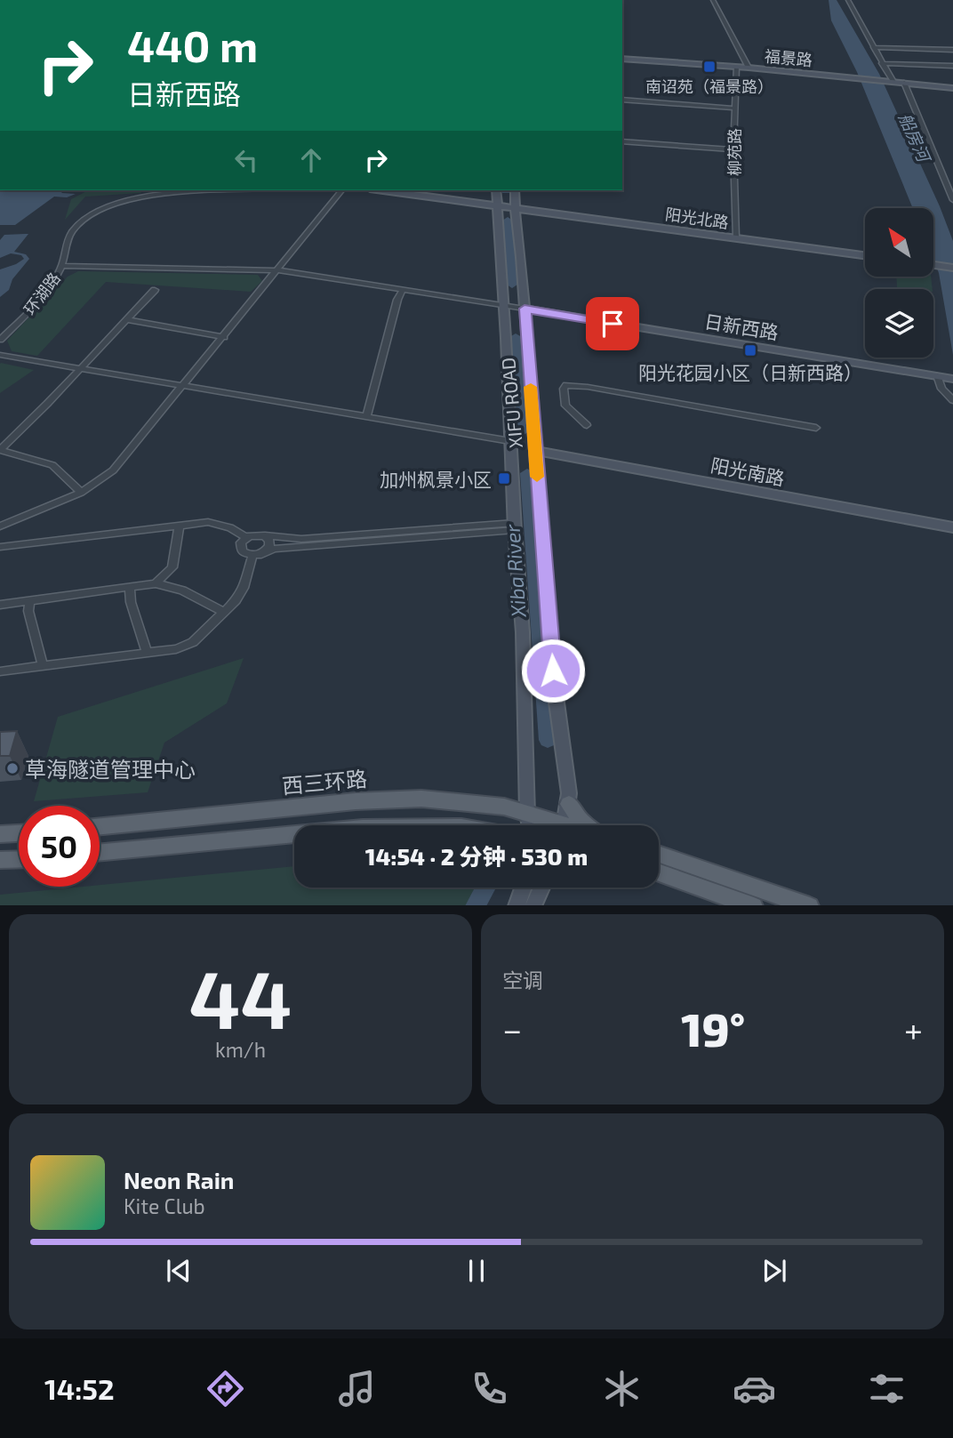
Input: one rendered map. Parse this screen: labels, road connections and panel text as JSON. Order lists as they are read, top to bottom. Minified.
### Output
{"streets":{"main road":["西三环路"],"street":["福景路","柳苑路","阳光北路","环湖路","日新西路","XIFU ROAD","阳光南路"]},"crossings":[["福景路","柳苑路"],["柳苑路","阳光北路"],["阳光北路","XIFU ROAD"],["日新西路","XIFU ROAD"],["XIFU ROAD","阳光南路"],["XIFU ROAD","西三环路"]],"water":["船房河","Xiba River"],"places":{"transit":["南诏苑（福景路）","阳光花园小区（日新西路）","加州枫景小区"],"other":["草海隧道管理中心"]},"north":"top left","page":{"turn":["440 m","日新西路"],"limit":"50","trip":"14:54 · 2 分钟 · 530 m","tile":[["44","km/h"],"空调"],"heat":["−","19°","+"],"song":["Neon Rain","Kite Club"],"tabs":"14:52"}}
